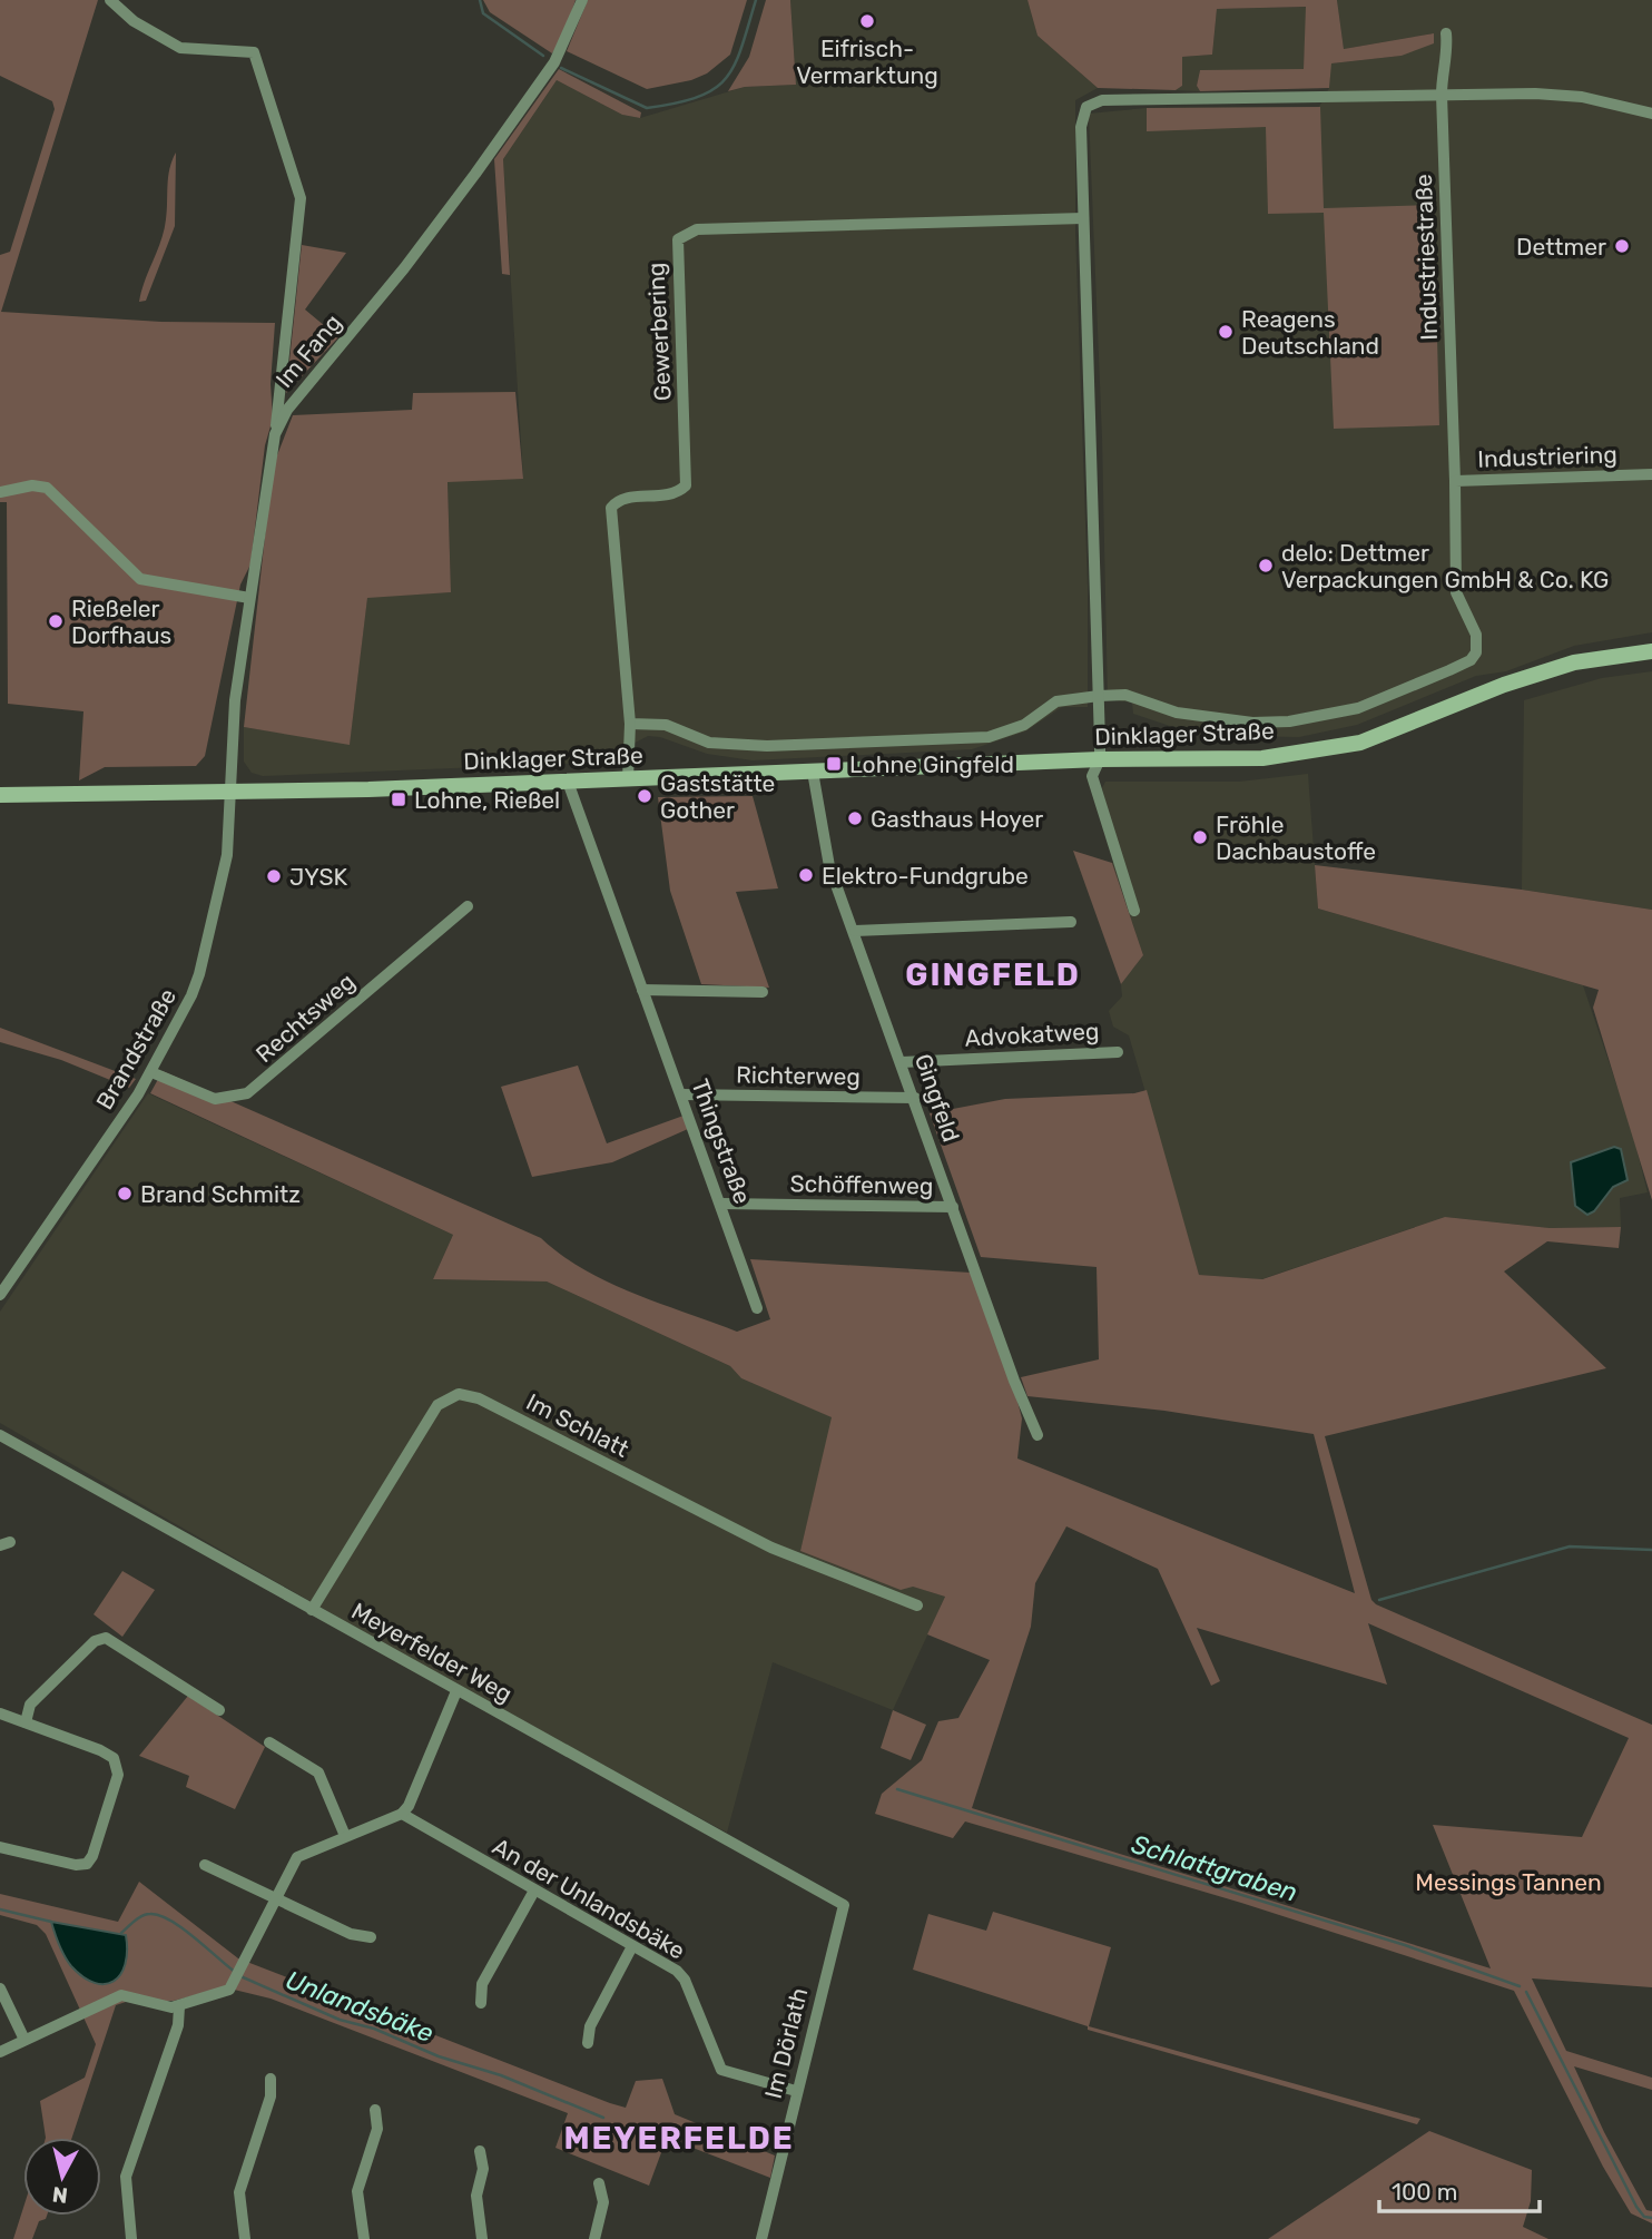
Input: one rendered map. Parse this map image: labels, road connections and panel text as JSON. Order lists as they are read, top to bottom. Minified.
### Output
{"streets":{"main road":["Dinklager Straße"],"street":["Industriestraße","Gewerbering","Im Fang","Industriering","Rechtsweg","Advokatweg","Brandstraße","Richterweg","Gingfeld","Thingstraße","Schöffenweg","Im Schlatt","Meyerfelder Weg","An der Unlandsbäke","Im Dörlath"]},"crossings":[["Industriestraße","Industriering"],["Gewerbering","Dinklager Straße"],["Im Fang","Dinklager Straße"],["Im Fang","Brandstraße"],["Dinklager Straße","Brandstraße"],["Dinklager Straße","Gingfeld"],["Dinklager Straße","Thingstraße"],["Rechtsweg","Brandstraße"],["Advokatweg","Gingfeld"],["Richterweg","Gingfeld"],["Richterweg","Thingstraße"],["Gingfeld","Schöffenweg"],["Thingstraße","Schöffenweg"],["Im Schlatt","Meyerfelder Weg"],["Meyerfelder Weg","Im Dörlath"],["An der Unlandsbäke","Im Dörlath"]],"districts":["GINGFELD","MEYERFELDE"],"water":["Schlattgraben","Unlandsbäke"],"parks":["Messings Tannen"],"places":{"other":["Eifrisch- Vermarktung","Dettmer","Reagens Deutschland","delo: Dettmer Verpackungen GmbH & Co. KG","Rießeler Dorfhaus","Gaststätte Gother","Gasthaus Hoyer","Fröhle Dachbaustoffe","Elektro-Fundgrube","JYSK","Brand Schmitz"],"transit":["Lohne Gingfeld","Lohne, Rießel"]},"scale_bar":"100 m","north":"bottom"}
